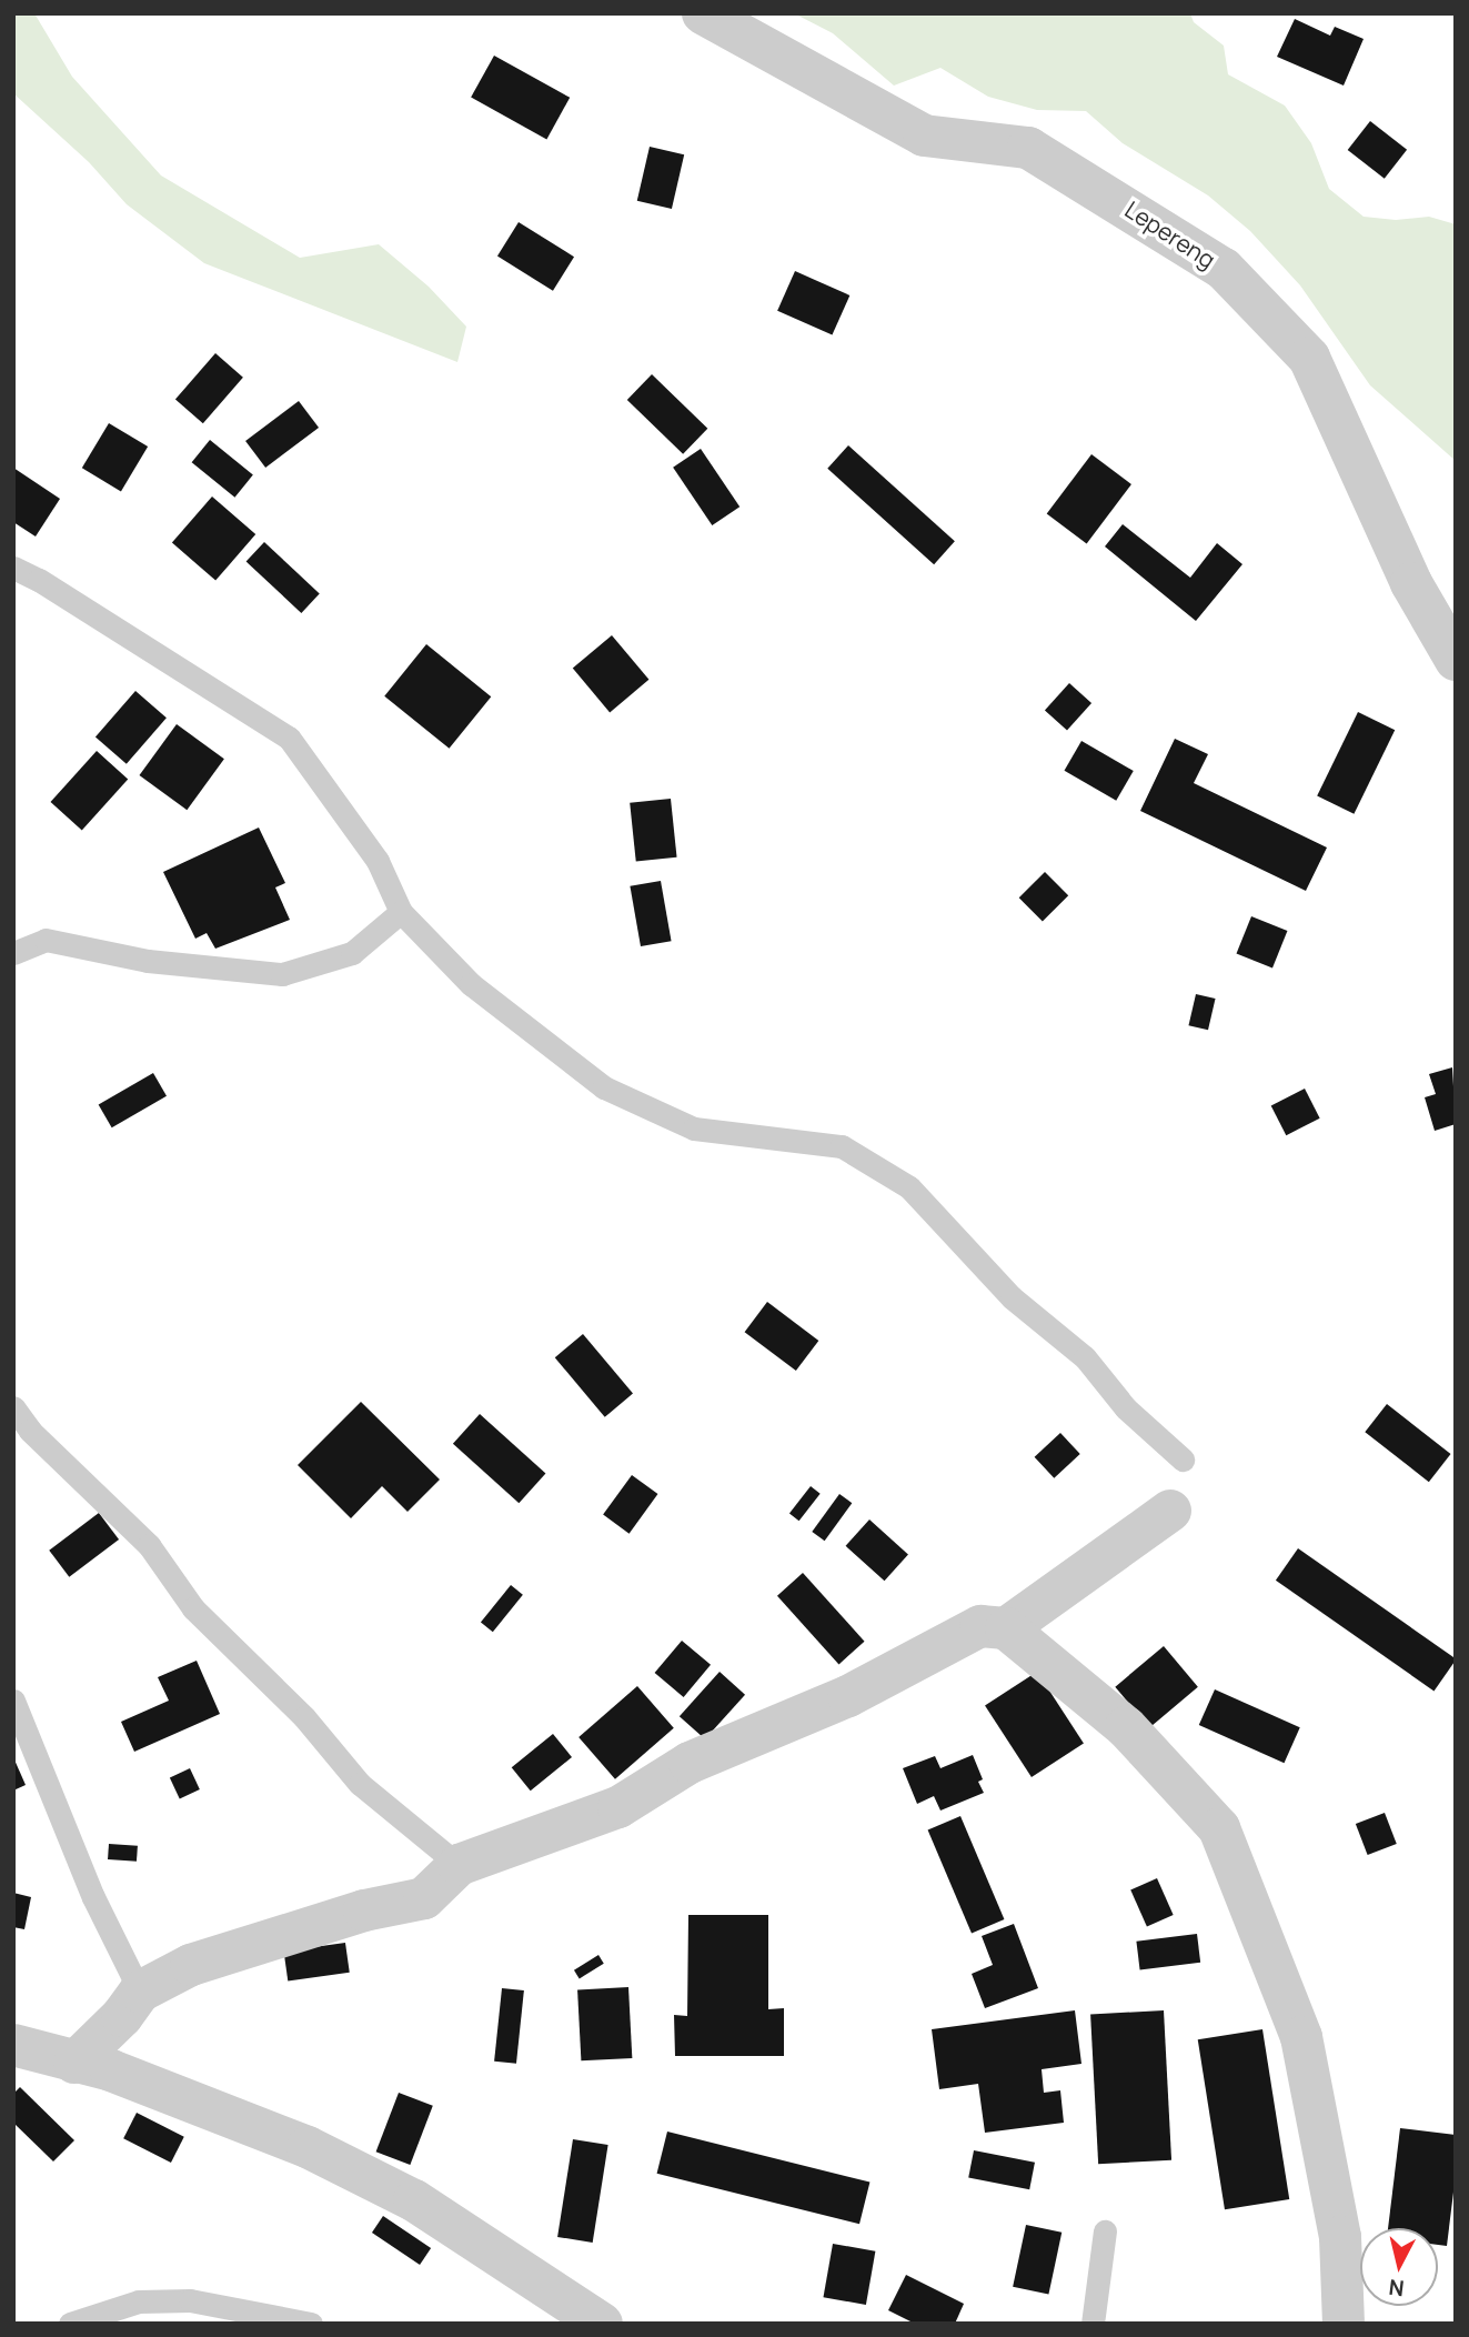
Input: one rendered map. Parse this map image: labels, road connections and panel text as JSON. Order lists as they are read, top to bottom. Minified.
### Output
{"streets":{"street":["Lepereng"]},"north":"bottom"}
